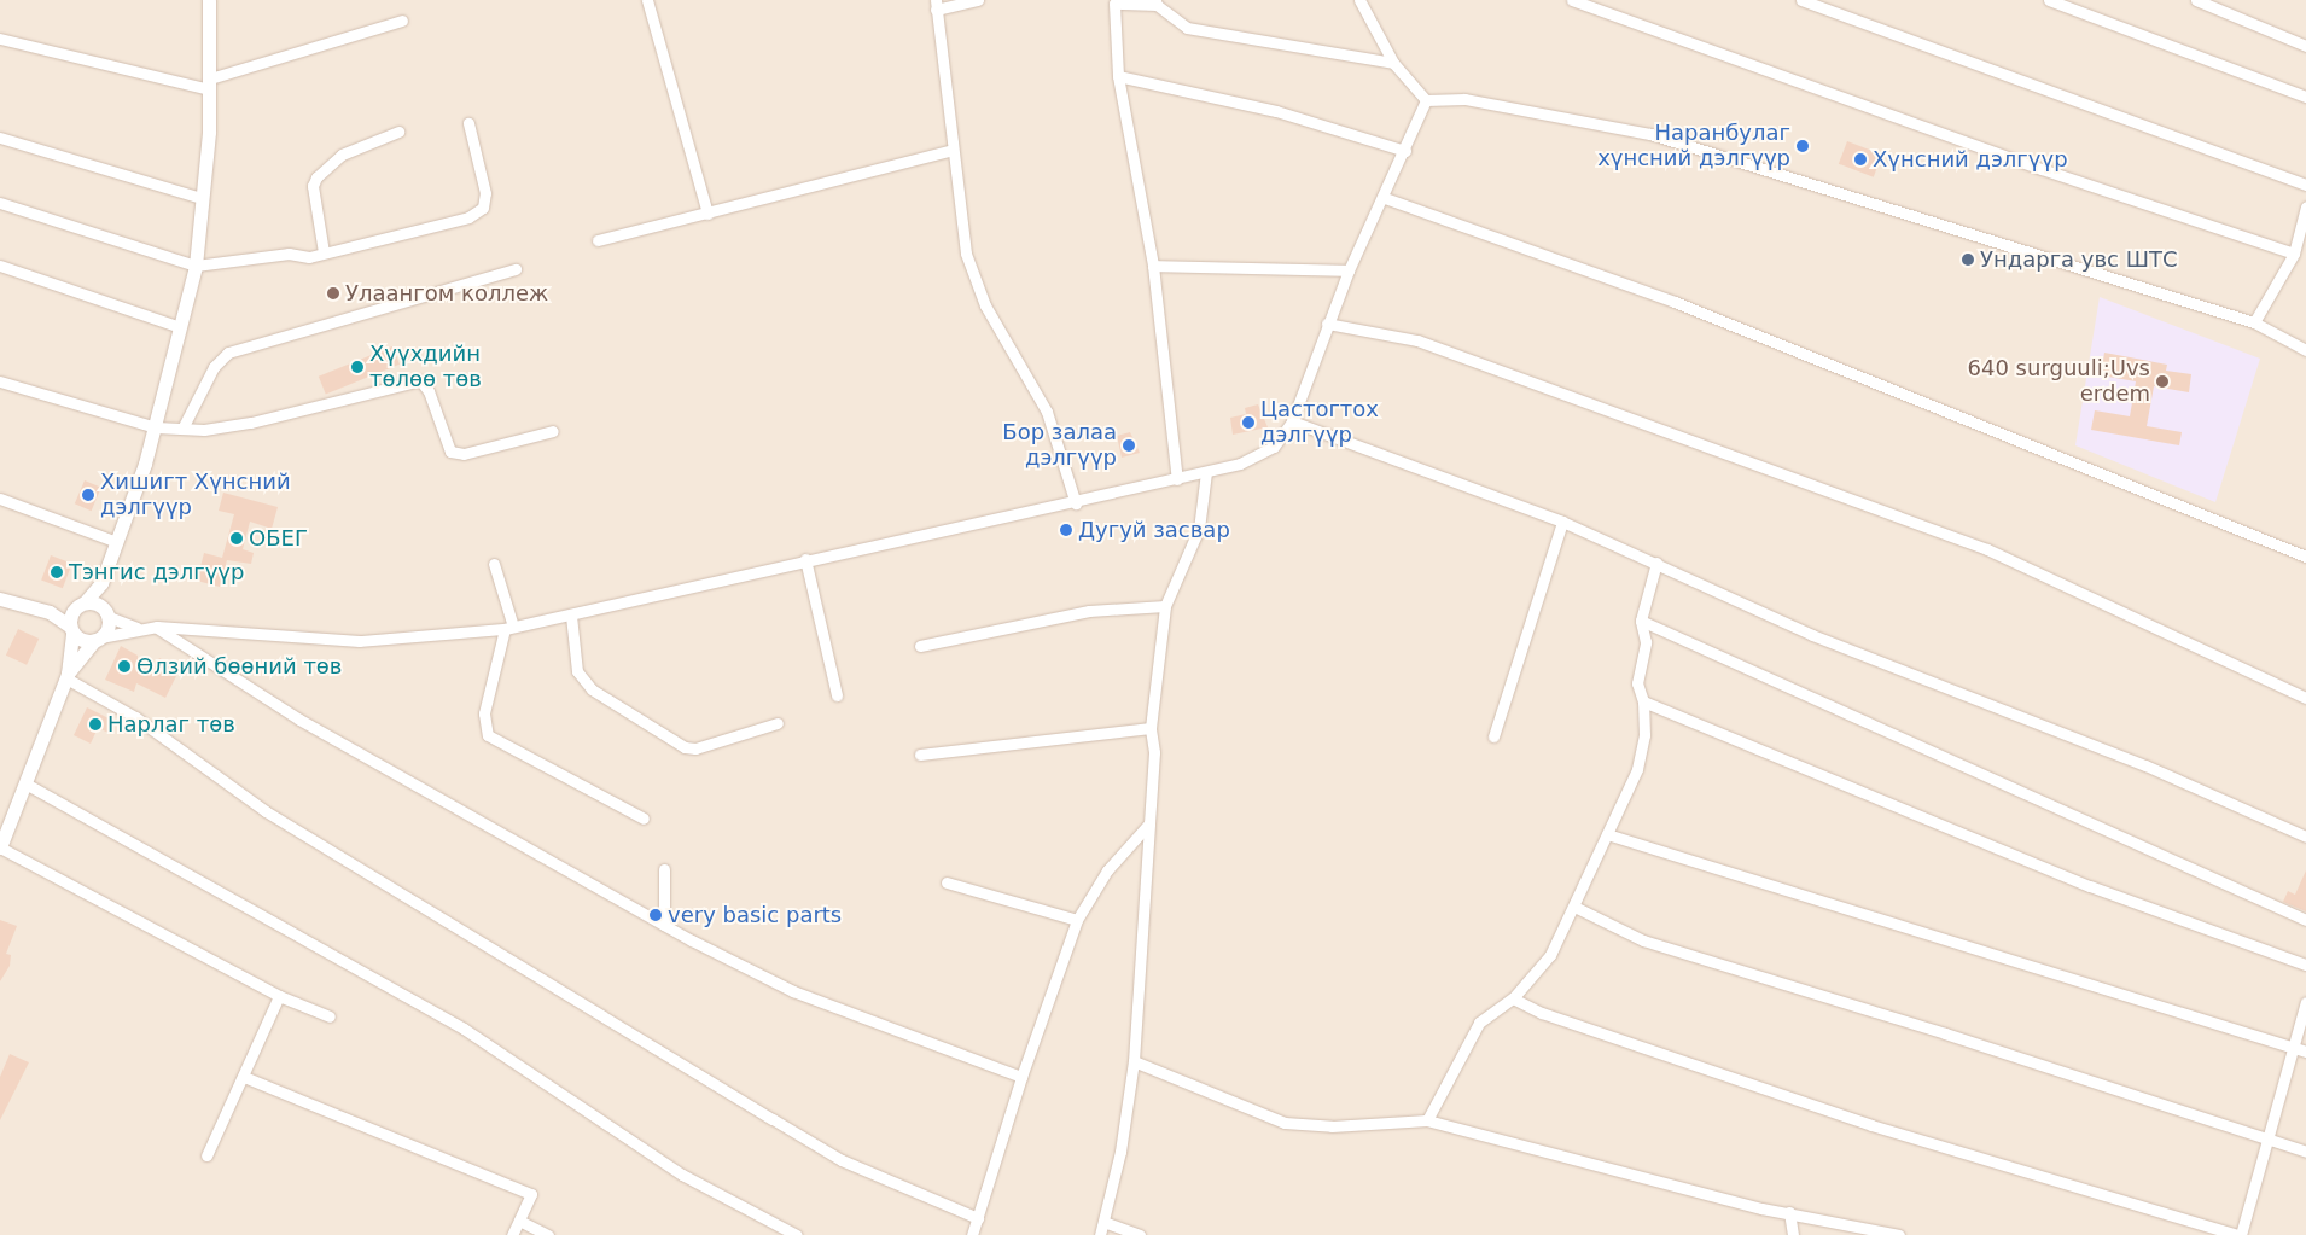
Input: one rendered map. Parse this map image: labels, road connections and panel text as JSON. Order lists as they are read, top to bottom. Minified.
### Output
{"places":["Наранбулаг хүнсний дэлгүүр","Хүнсний дэлгүүр","Ундарга увс ШТС","Улаангом коллеж","Хүүхдийн төлөө төв","640 surguuli;Uvs erdem","Цастогтох дэлгүүр","Бор залаа дэлгүүр","Хишигт Хүнсний дэлгүүр","Дугуй засвар","ОБЕГ","Тэнгис дэлгүүр","Өлзий бөөний төв","Нарлаг төв","very basic parts"]}
